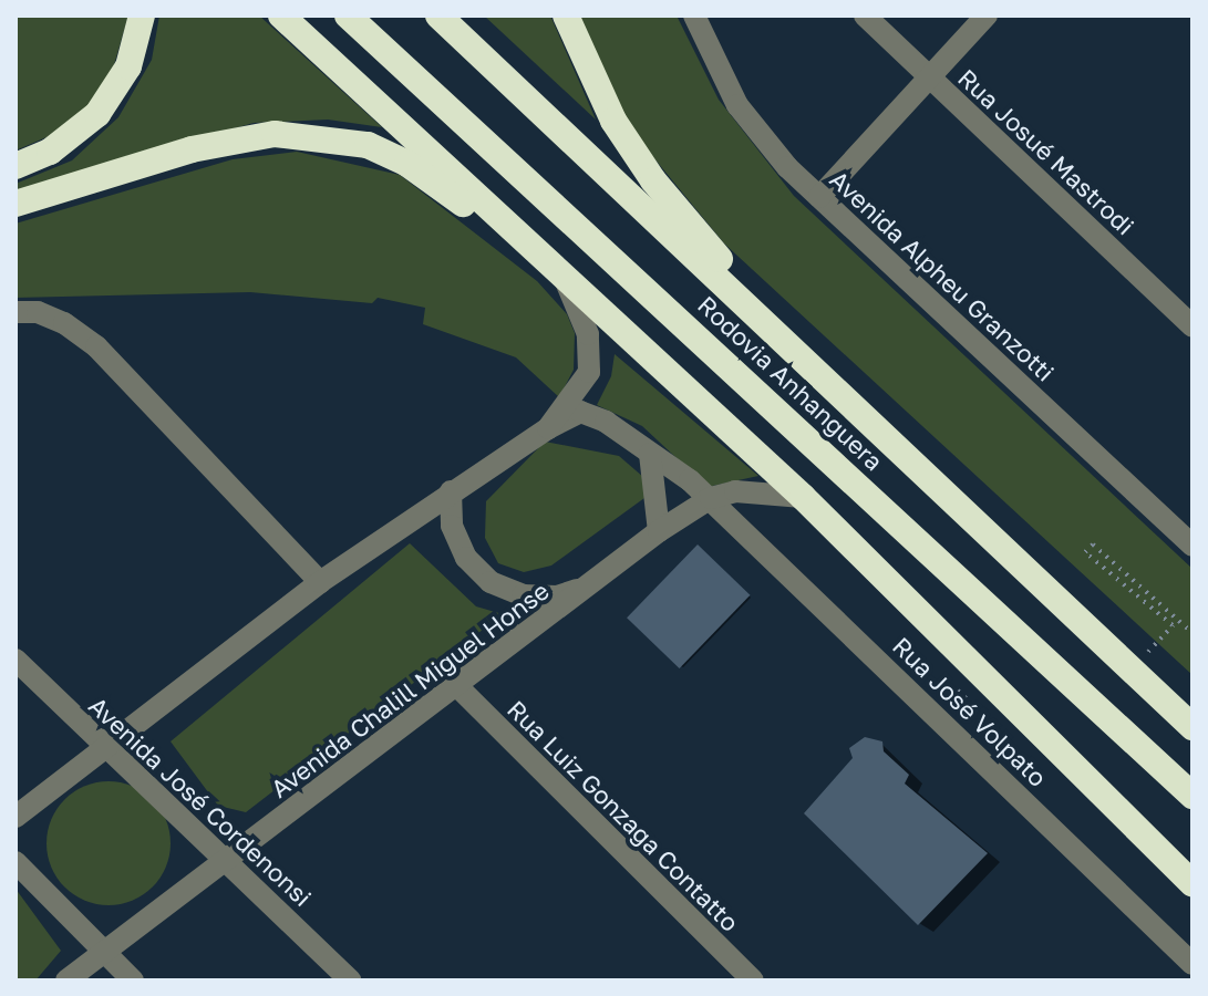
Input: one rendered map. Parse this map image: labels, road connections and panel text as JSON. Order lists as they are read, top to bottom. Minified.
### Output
{"streets":{"highway":["Rodovia Anhanguera"],"street":["Rua Josué Mastrodi","Avenida Alpheu Granzotti","Avenida Chalill Miguel Honse","Rua José Volpato","Avenida José Cordenonsi","Rua Luiz Gonzaga Contatto"]},"crossings":[["Avenida Chalill Miguel Honse","Rua José Volpato"],["Avenida Chalill Miguel Honse","Avenida José Cordenonsi"],["Avenida Chalill Miguel Honse","Rua Luiz Gonzaga Contatto"]]}
